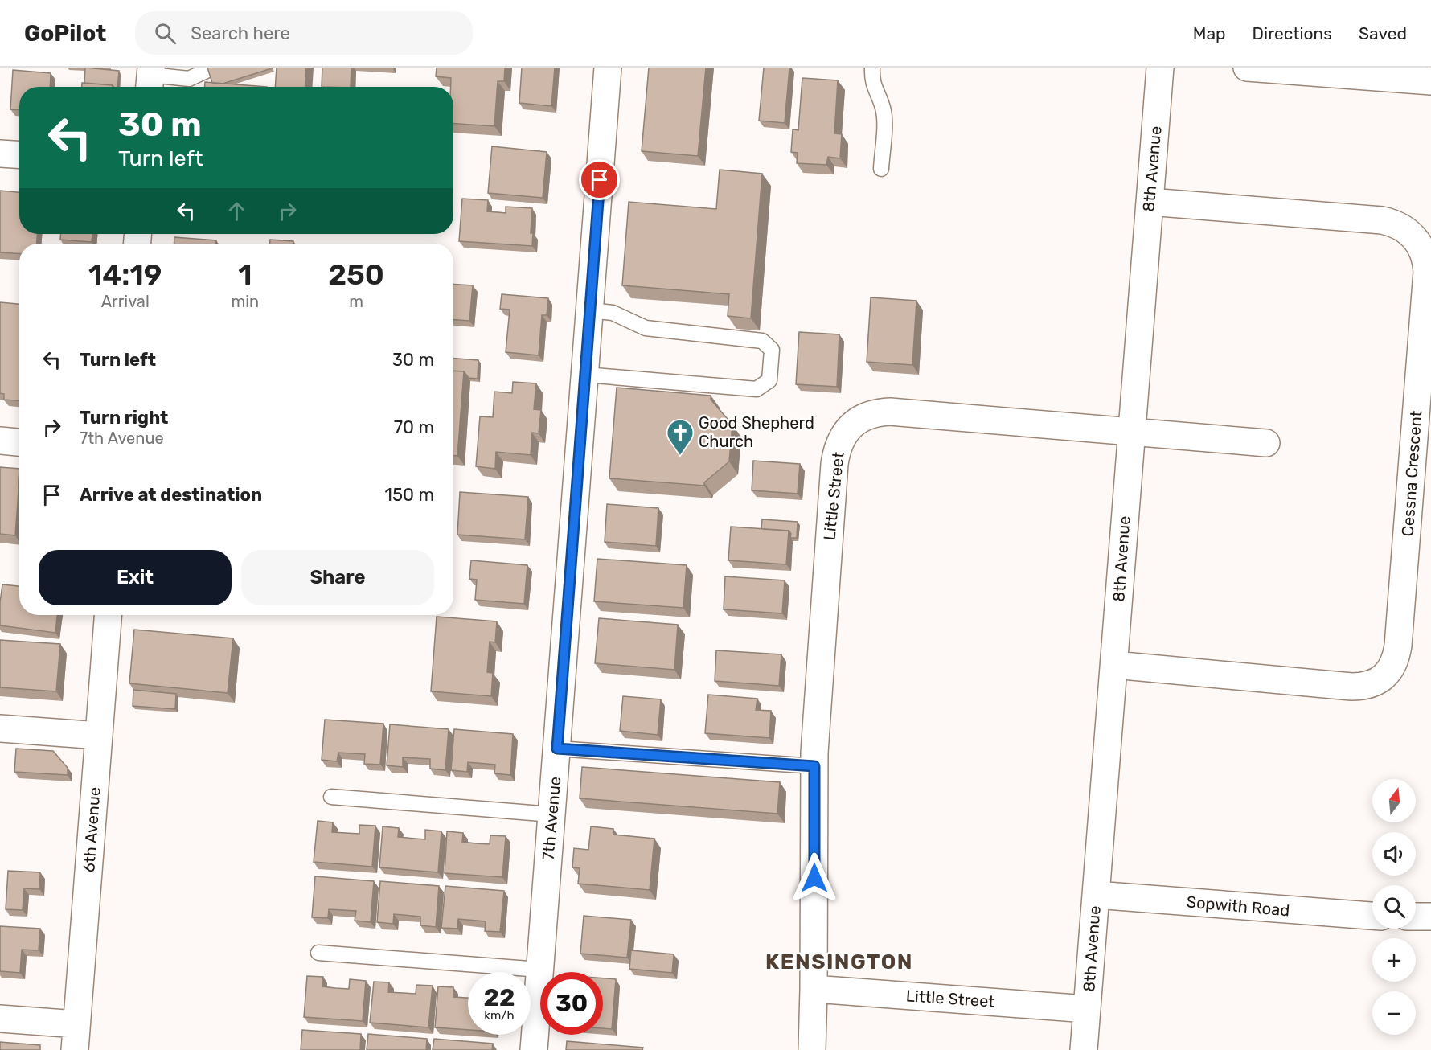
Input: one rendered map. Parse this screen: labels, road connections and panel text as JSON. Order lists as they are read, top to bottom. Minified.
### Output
{"streets":{"street":["8th Avenue","Cessna Crescent","Little Street","7th Avenue","6th Avenue","Sopwith Road"]},"crossings":[["8th Avenue","Cessna Crescent"],["8th Avenue","Little Street"],["8th Avenue","Sopwith Road"]],"districts":["KENSINGTON"],"places":{"church":["Good Shepherd Church"]},"north":"top","page":{"header":"GoPilot","search":"Search here","nav":["Map","Directions","Saved"],"turn":["30 m","Turn left"],"eta":["14:19","Arrival","1","min","250","m"],"list":[{"name":"Turn left","value":"30 m"},{"name":"Turn right","note":"7th Avenue","value":"70 m"},{"name":"Arrive at destination","value":"150 m"}],"buttons":["Exit","Share"],"map_buttons":["+","−"],"speed":"22 km/h","limit":"30"}}
